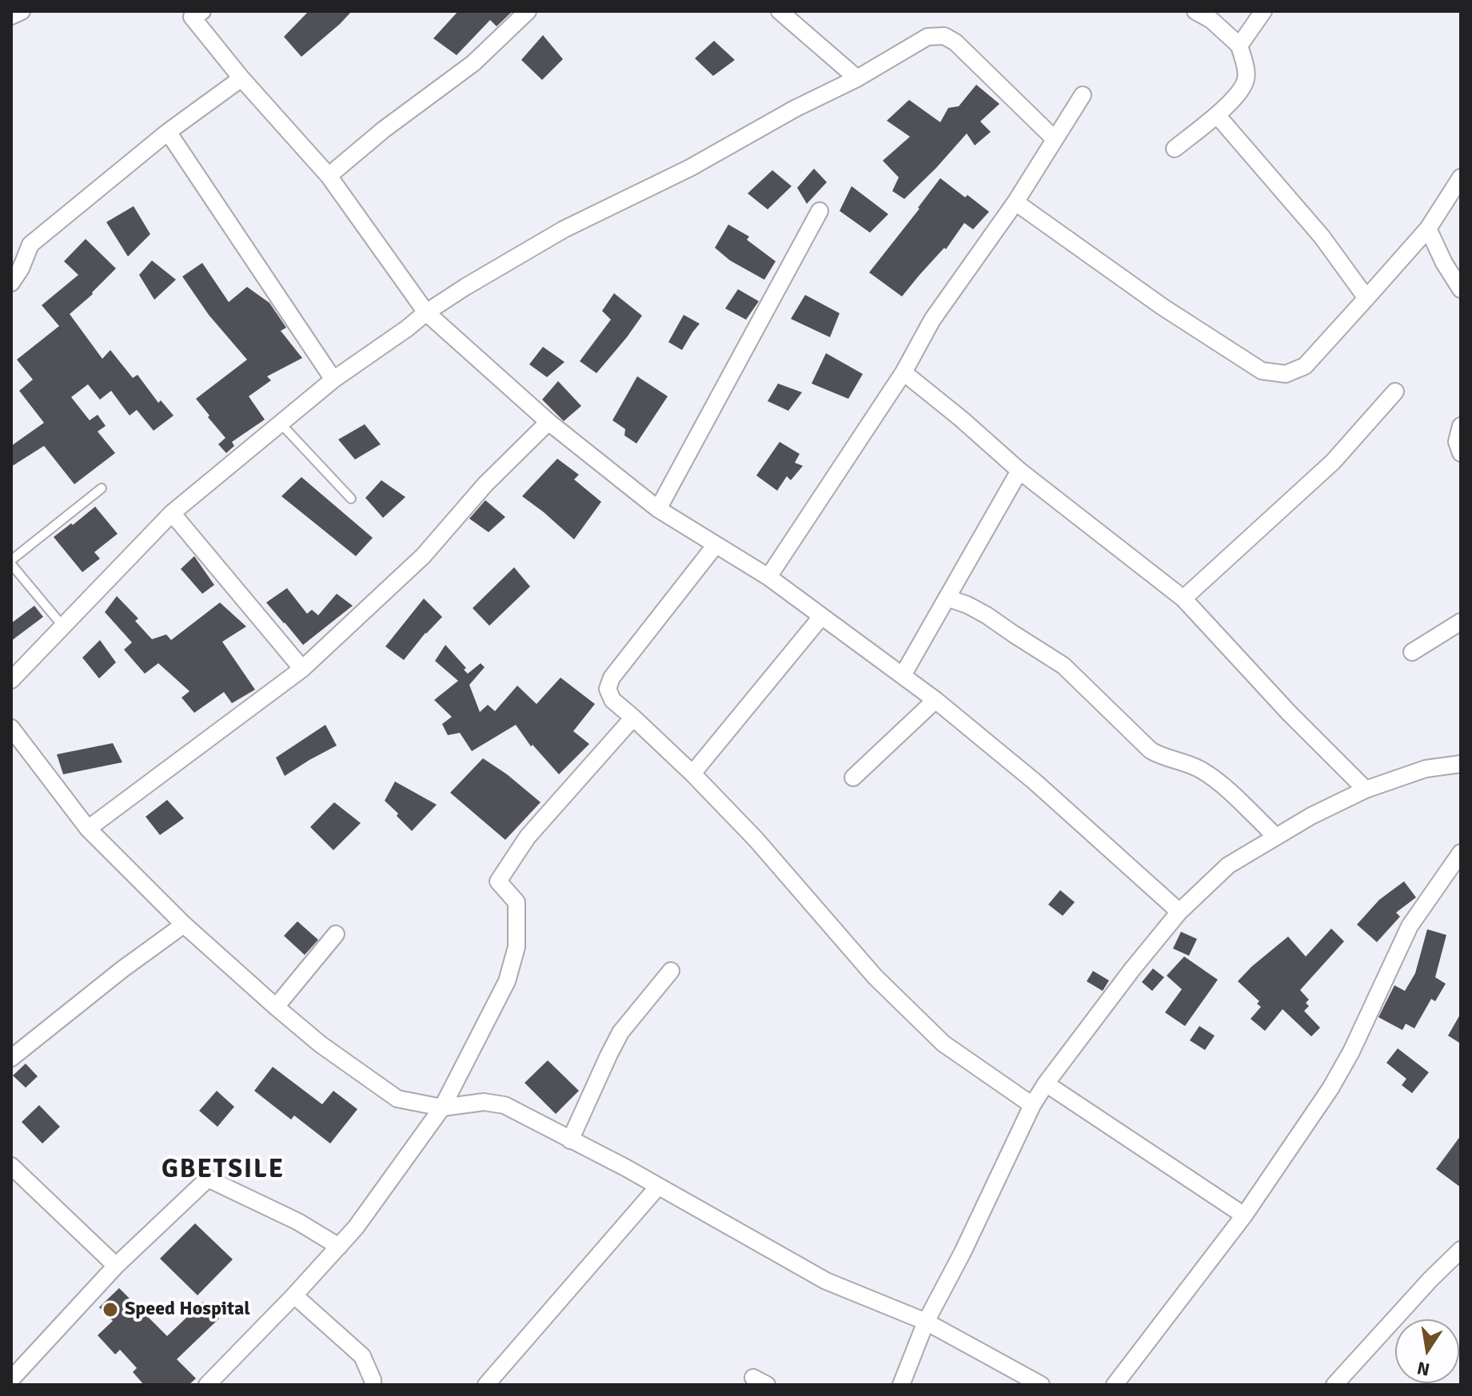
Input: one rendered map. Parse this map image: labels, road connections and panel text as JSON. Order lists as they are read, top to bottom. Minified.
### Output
{"districts":["GBETSILE"],"places":["Speed Hospital"],"north":"bottom"}
